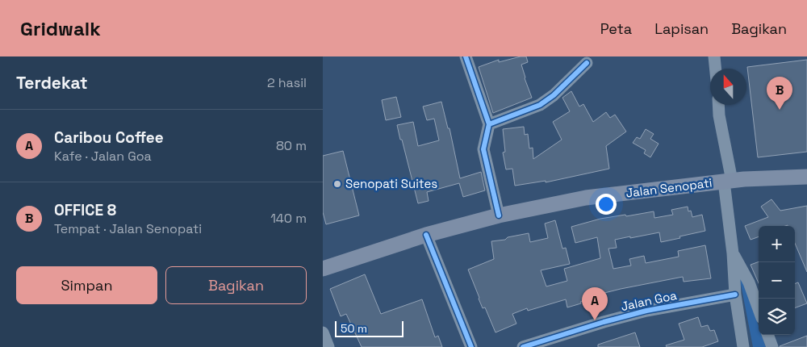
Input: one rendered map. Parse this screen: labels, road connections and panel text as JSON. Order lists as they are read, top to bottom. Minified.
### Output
{"streets":{"main road":["Jalan Senopati"],"street":["Jalan Goa"]},"places":["Senopati Suites"],"scale_bar":"50 m","north":"top","page":{"header":"Gridwalk","nav":["Peta","Lapisan","Bagikan"],"heading":["Terdekat","2 hasil"],"pins":["B","A"],"list":[{"mark":"A","name":"Caribou Coffee","note":"Kafe · Jalan Goa","value":"80 m"},{"mark":"B","name":"OFFICE 8","note":"Tempat · Jalan Senopati","value":"140 m"}],"map_buttons":["+","−"],"buttons":["Simpan","Bagikan"],"scale":"50 m"}}
